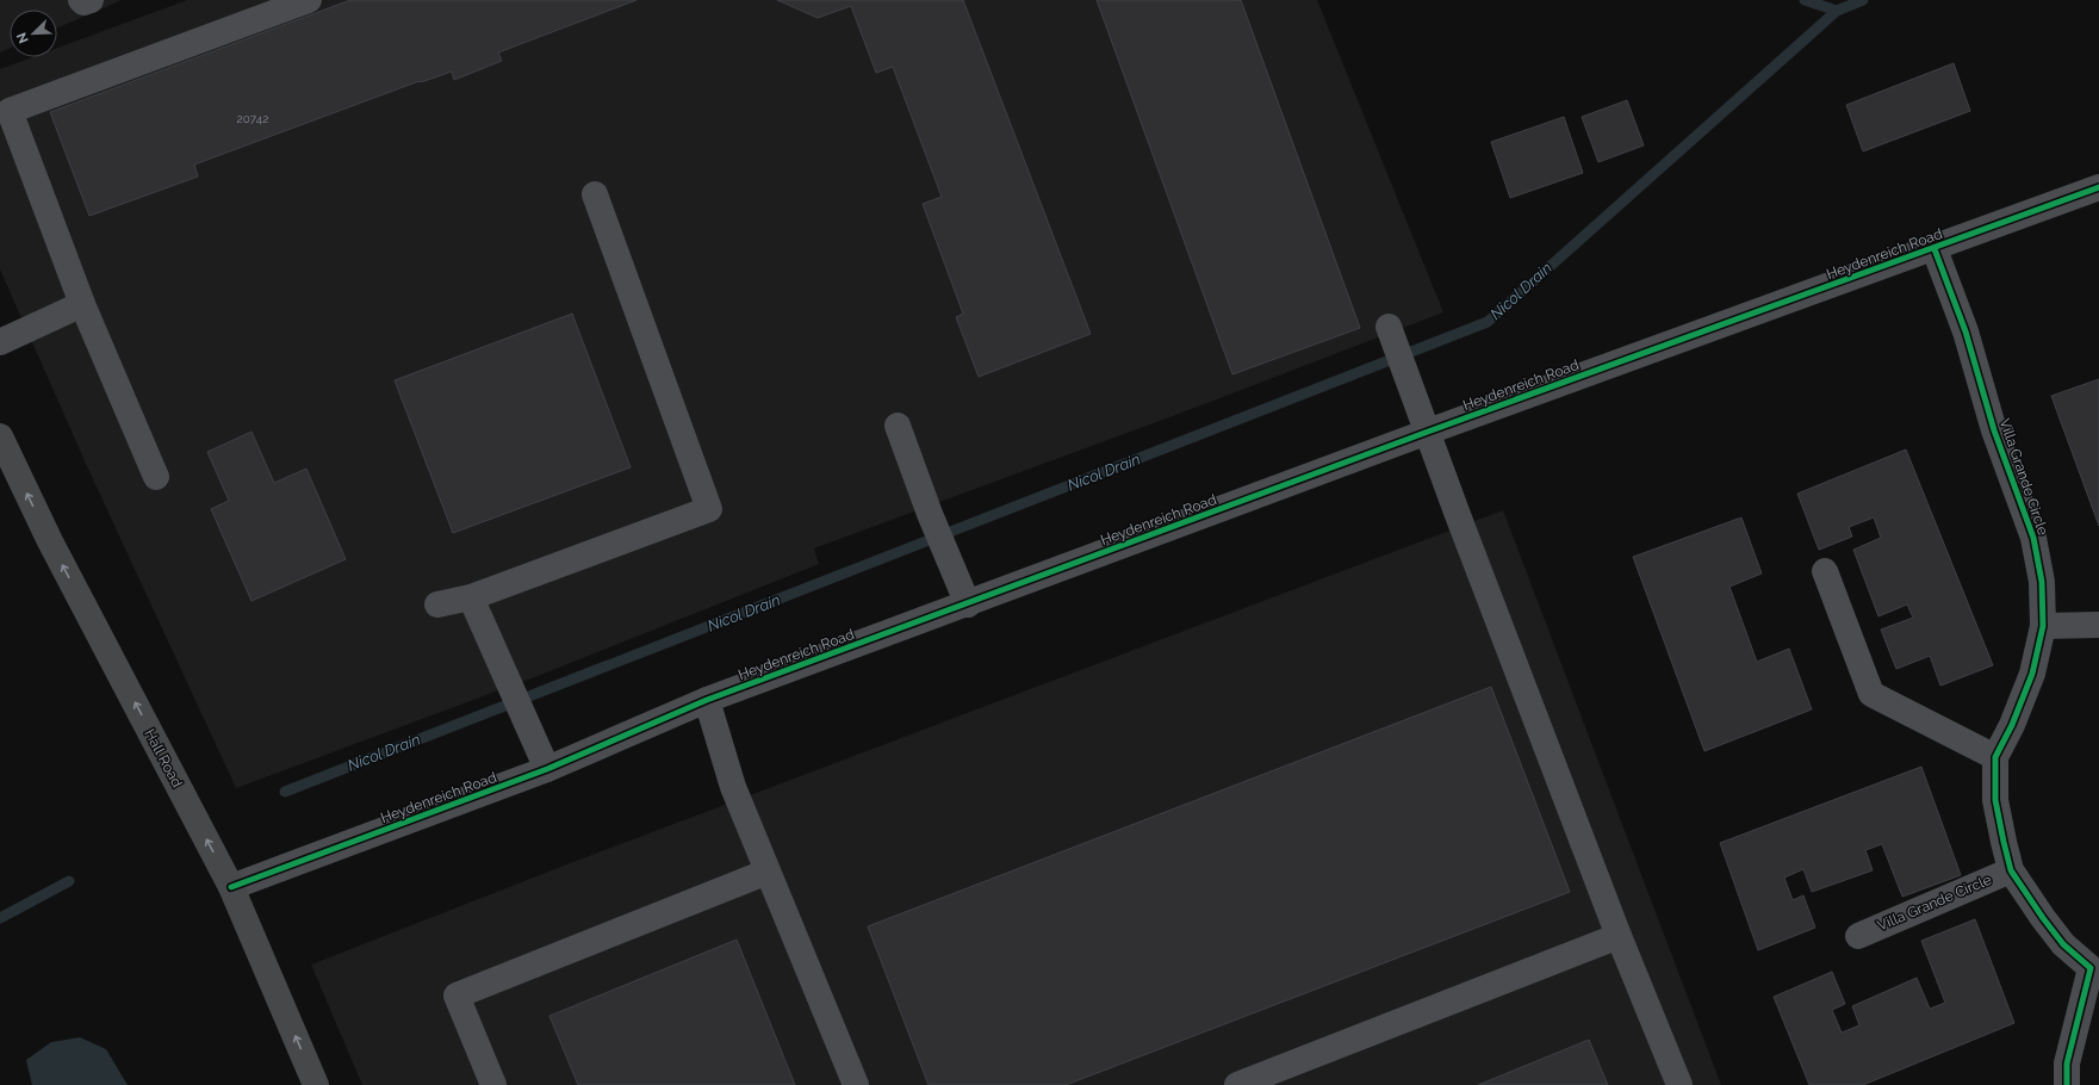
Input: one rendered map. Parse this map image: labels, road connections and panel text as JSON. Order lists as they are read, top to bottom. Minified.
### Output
{"streets":{"highway":["Hall Road"],"street":["Heydenreich Road","Villa Grande Circle"]},"crossings":[["Heydenreich Road","Villa Grande Circle"],["Heydenreich Road","Hall Road"]],"one_way":["Hall Road"],"water":["Nicol Drain"],"house_numbers":["20742"],"north":"bottom left"}
